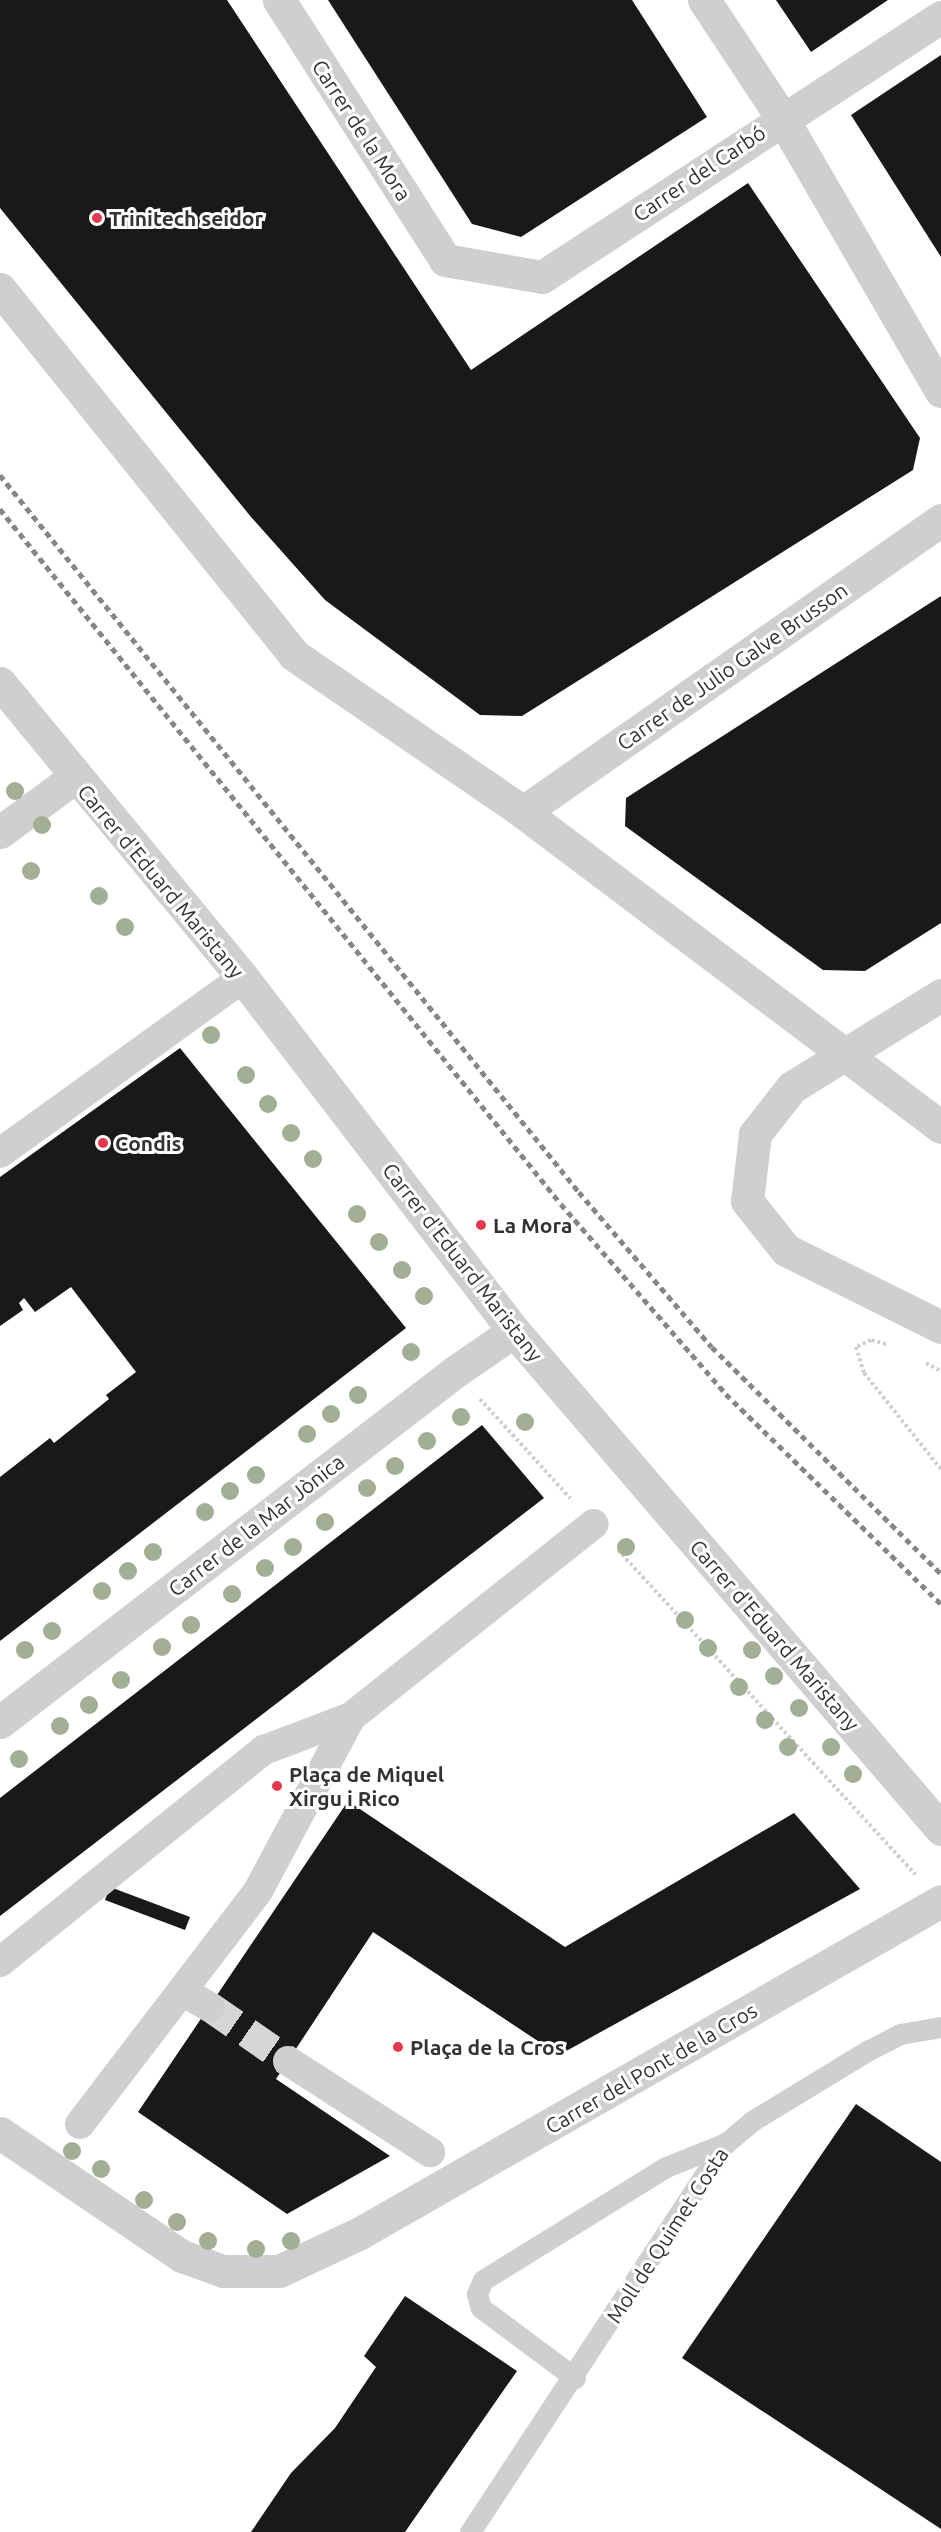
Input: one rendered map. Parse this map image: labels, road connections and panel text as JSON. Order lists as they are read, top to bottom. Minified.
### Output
{"streets":{"street":["Carrer de la Mora","Carrer del Carbó","Carrer de Julio Galve Brusson","Carrer d'Eduard Maristany","Carrer de la Mar Jònica","Carrer del Pont de la Cros"],"lane":["Moll de Quimet Costa"]},"crossings":[["Carrer de la Mora","Carrer del Carbó"],["Carrer d'Eduard Maristany","Carrer de la Mar Jònica"]],"places":["Trinitech seidor","Condis","La Mora","Plaça de Miquel Xirgu i Rico","Plaça de la Cros"]}
